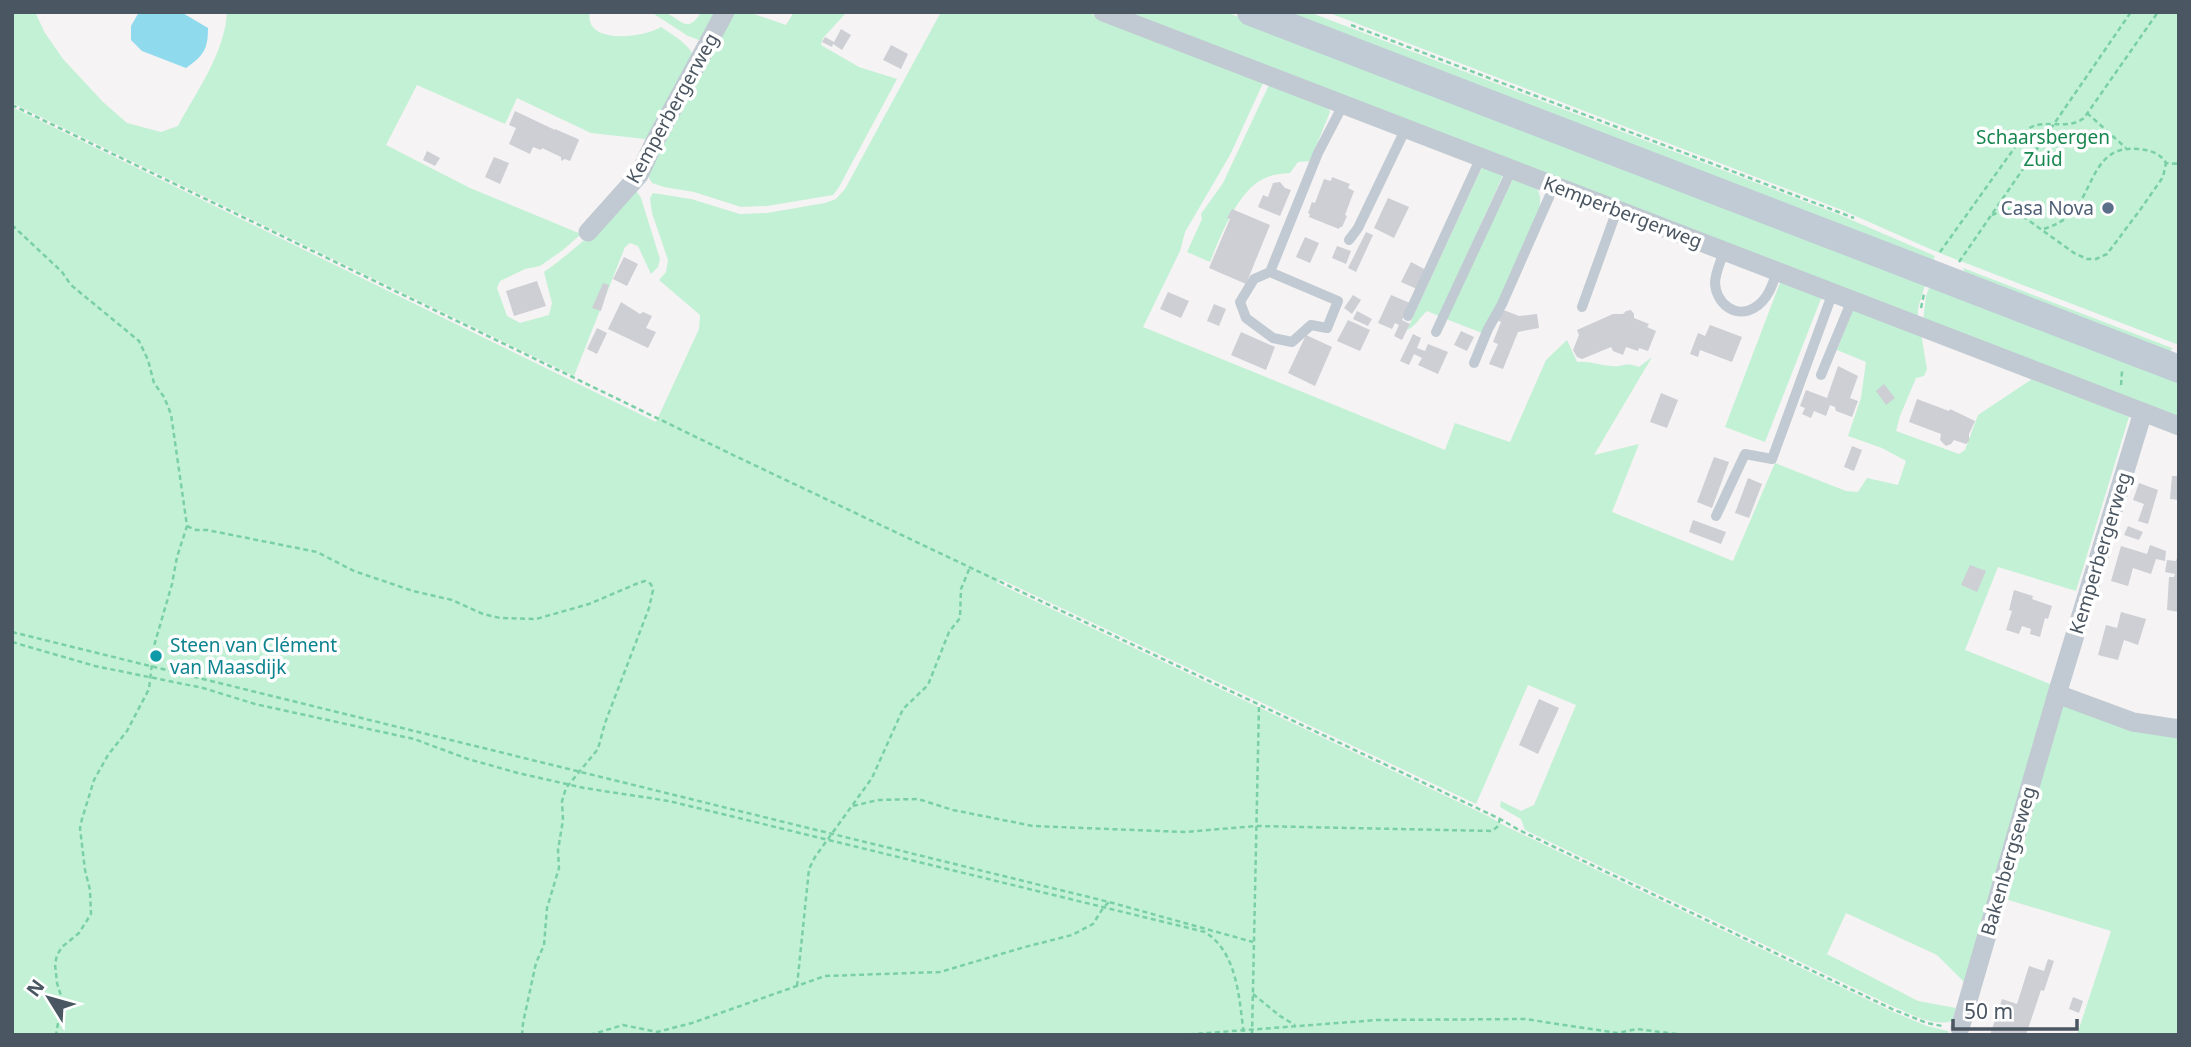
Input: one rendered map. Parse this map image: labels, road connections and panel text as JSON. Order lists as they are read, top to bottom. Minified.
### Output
{"streets":{"street":["Kemperbergerweg","Bakenbergseweg"]},"crossings":[["Kemperbergerweg","Bakenbergseweg"]],"parks":["Schaarsbergen Zuid"],"places":["Casa Nova","Steen van Clément van Maasdijk"],"scale_bar":"50 m","north":"top left"}
